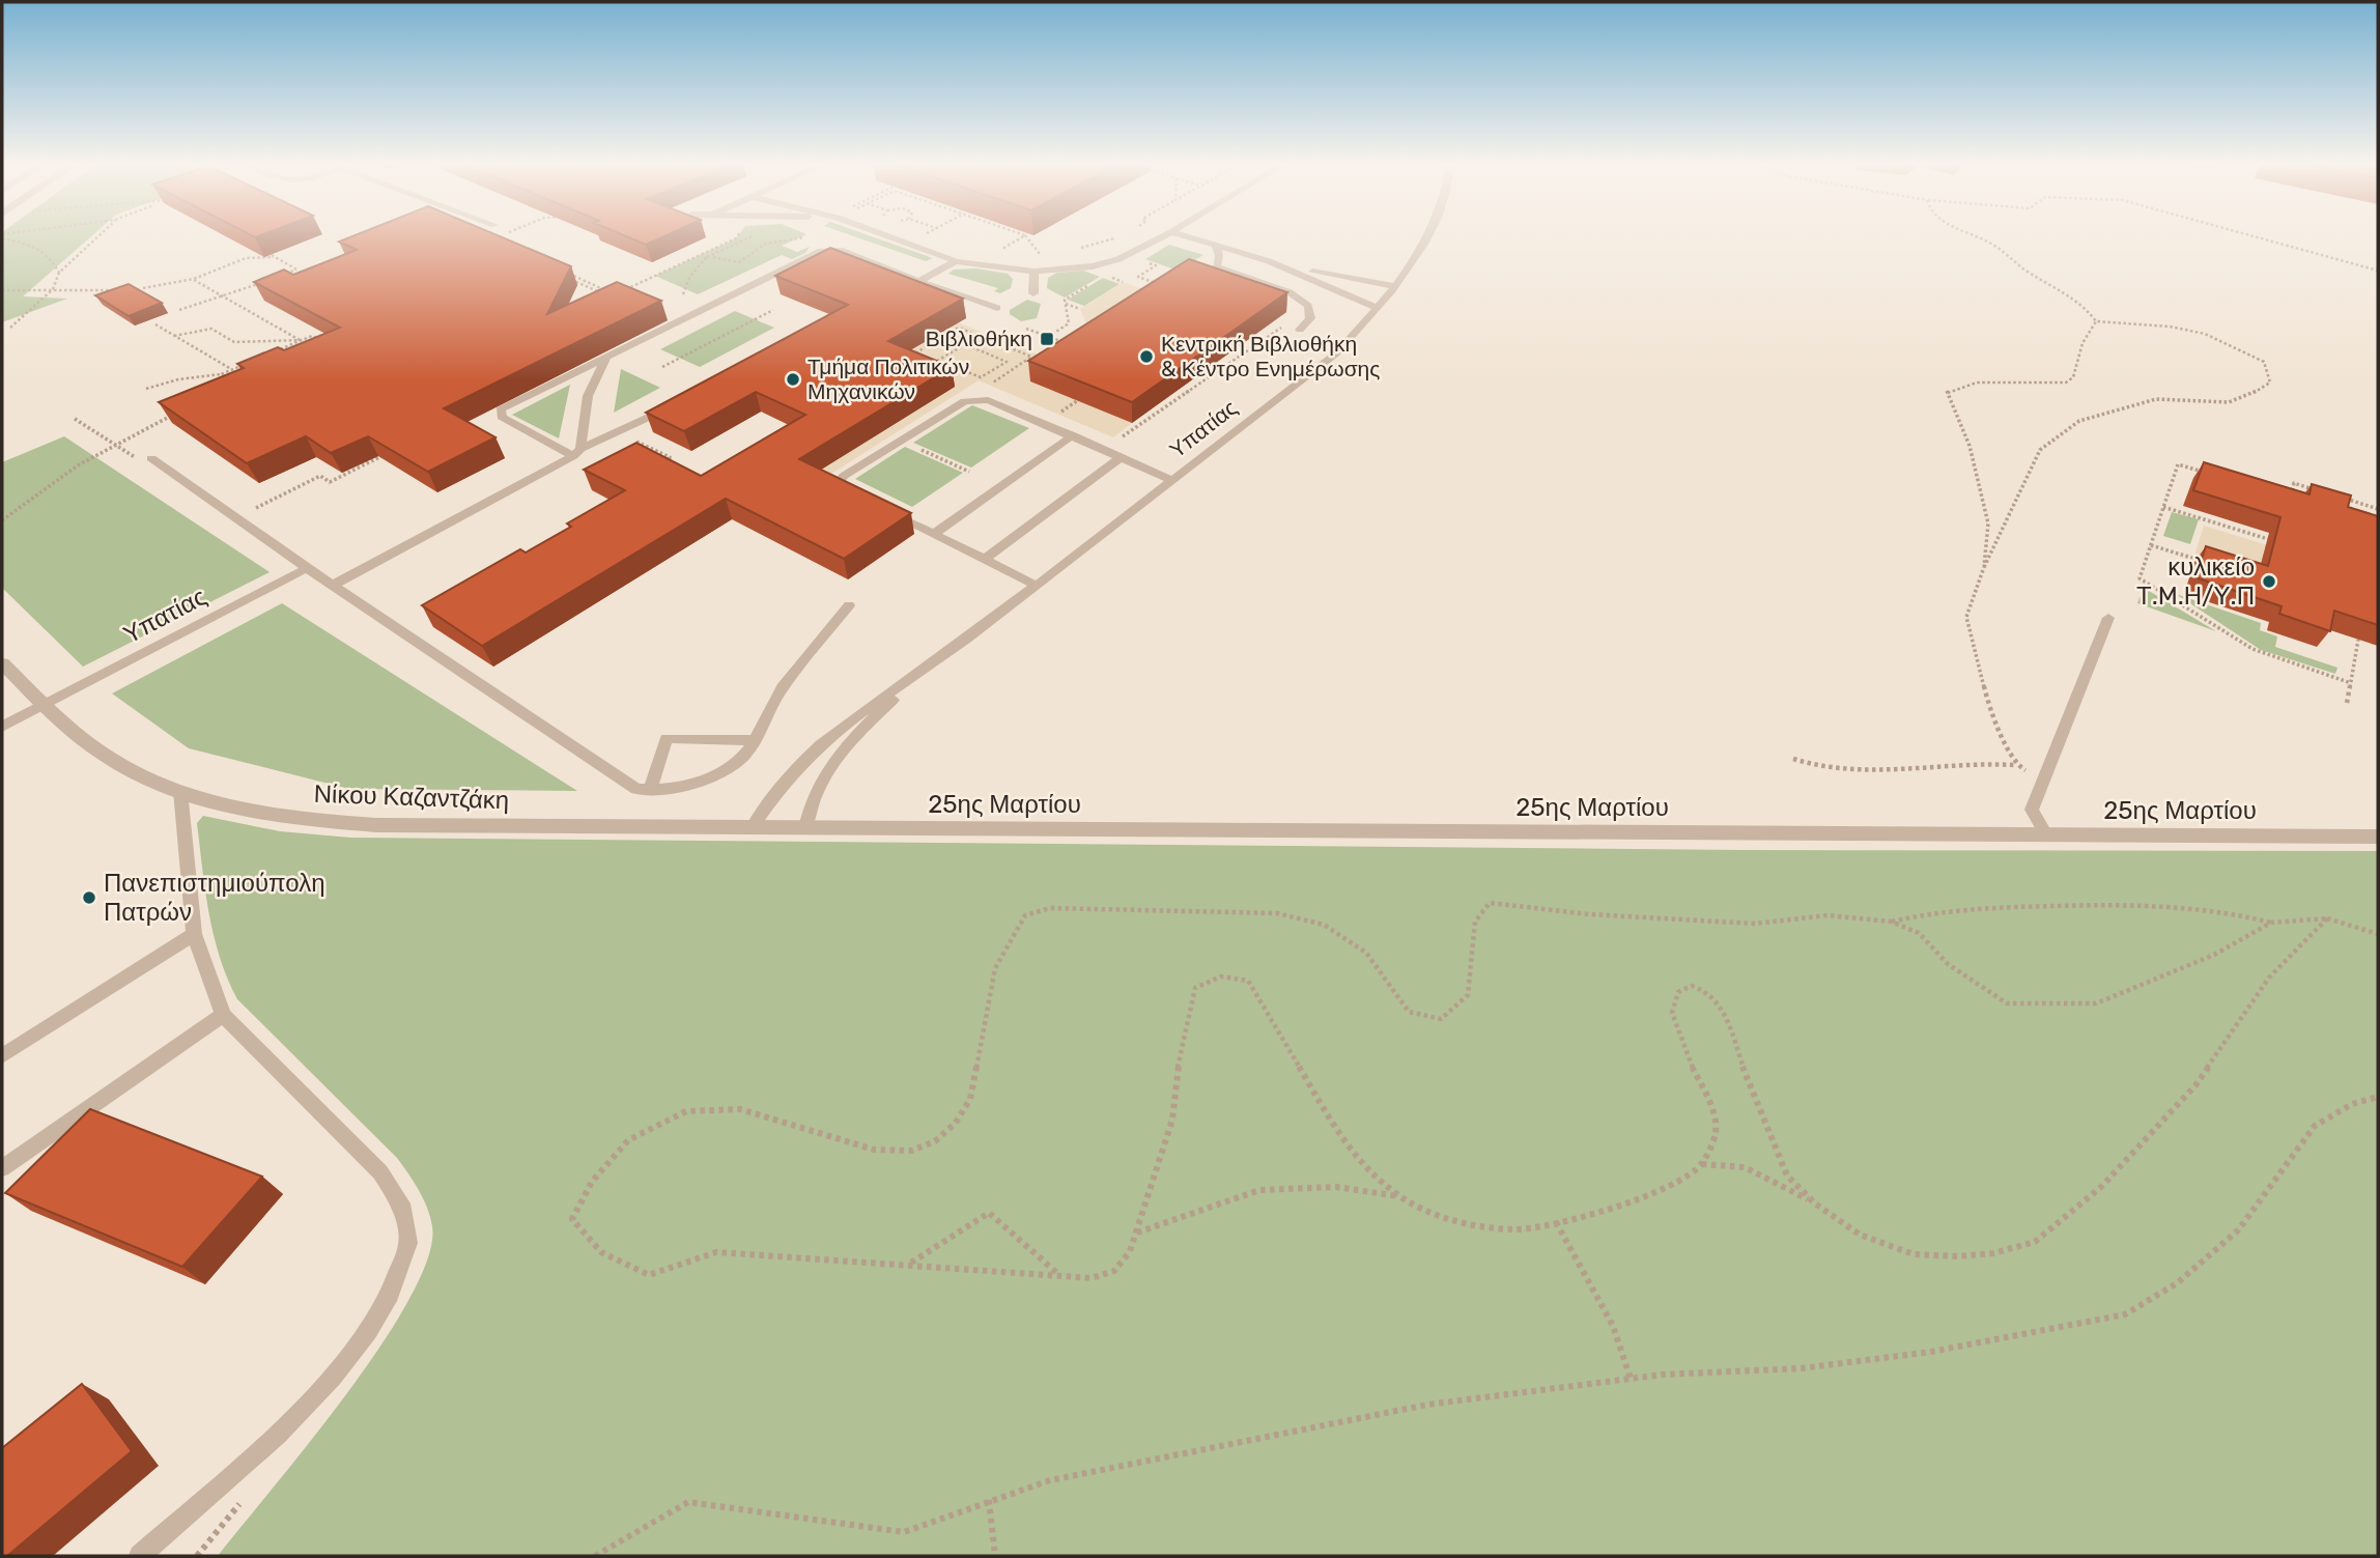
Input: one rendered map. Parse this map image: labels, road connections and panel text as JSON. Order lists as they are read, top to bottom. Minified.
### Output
{"streets":{"street":["Νίκου Καζαντζάκη","25ης Μαρτίου"],"lane":["Υπατίας"]},"crossings":[["Υπατίας","Νίκου Καζαντζάκη"],["Υπατίας","25ης Μαρτίου"],["Νίκου Καζαντζάκη","25ης Μαρτίου"]],"places":{"transit":["Βιβλιοθήκη"],"other":["Κεντρική Βιβλιοθήκη & Κέντρο Ενημέρωσης","Τμήμα Πολιτικών Μηχανικών","κυλικείο Τ.M.Η/Υ.Π","Πανεπιστημιούπολη Πατρών"]}}
